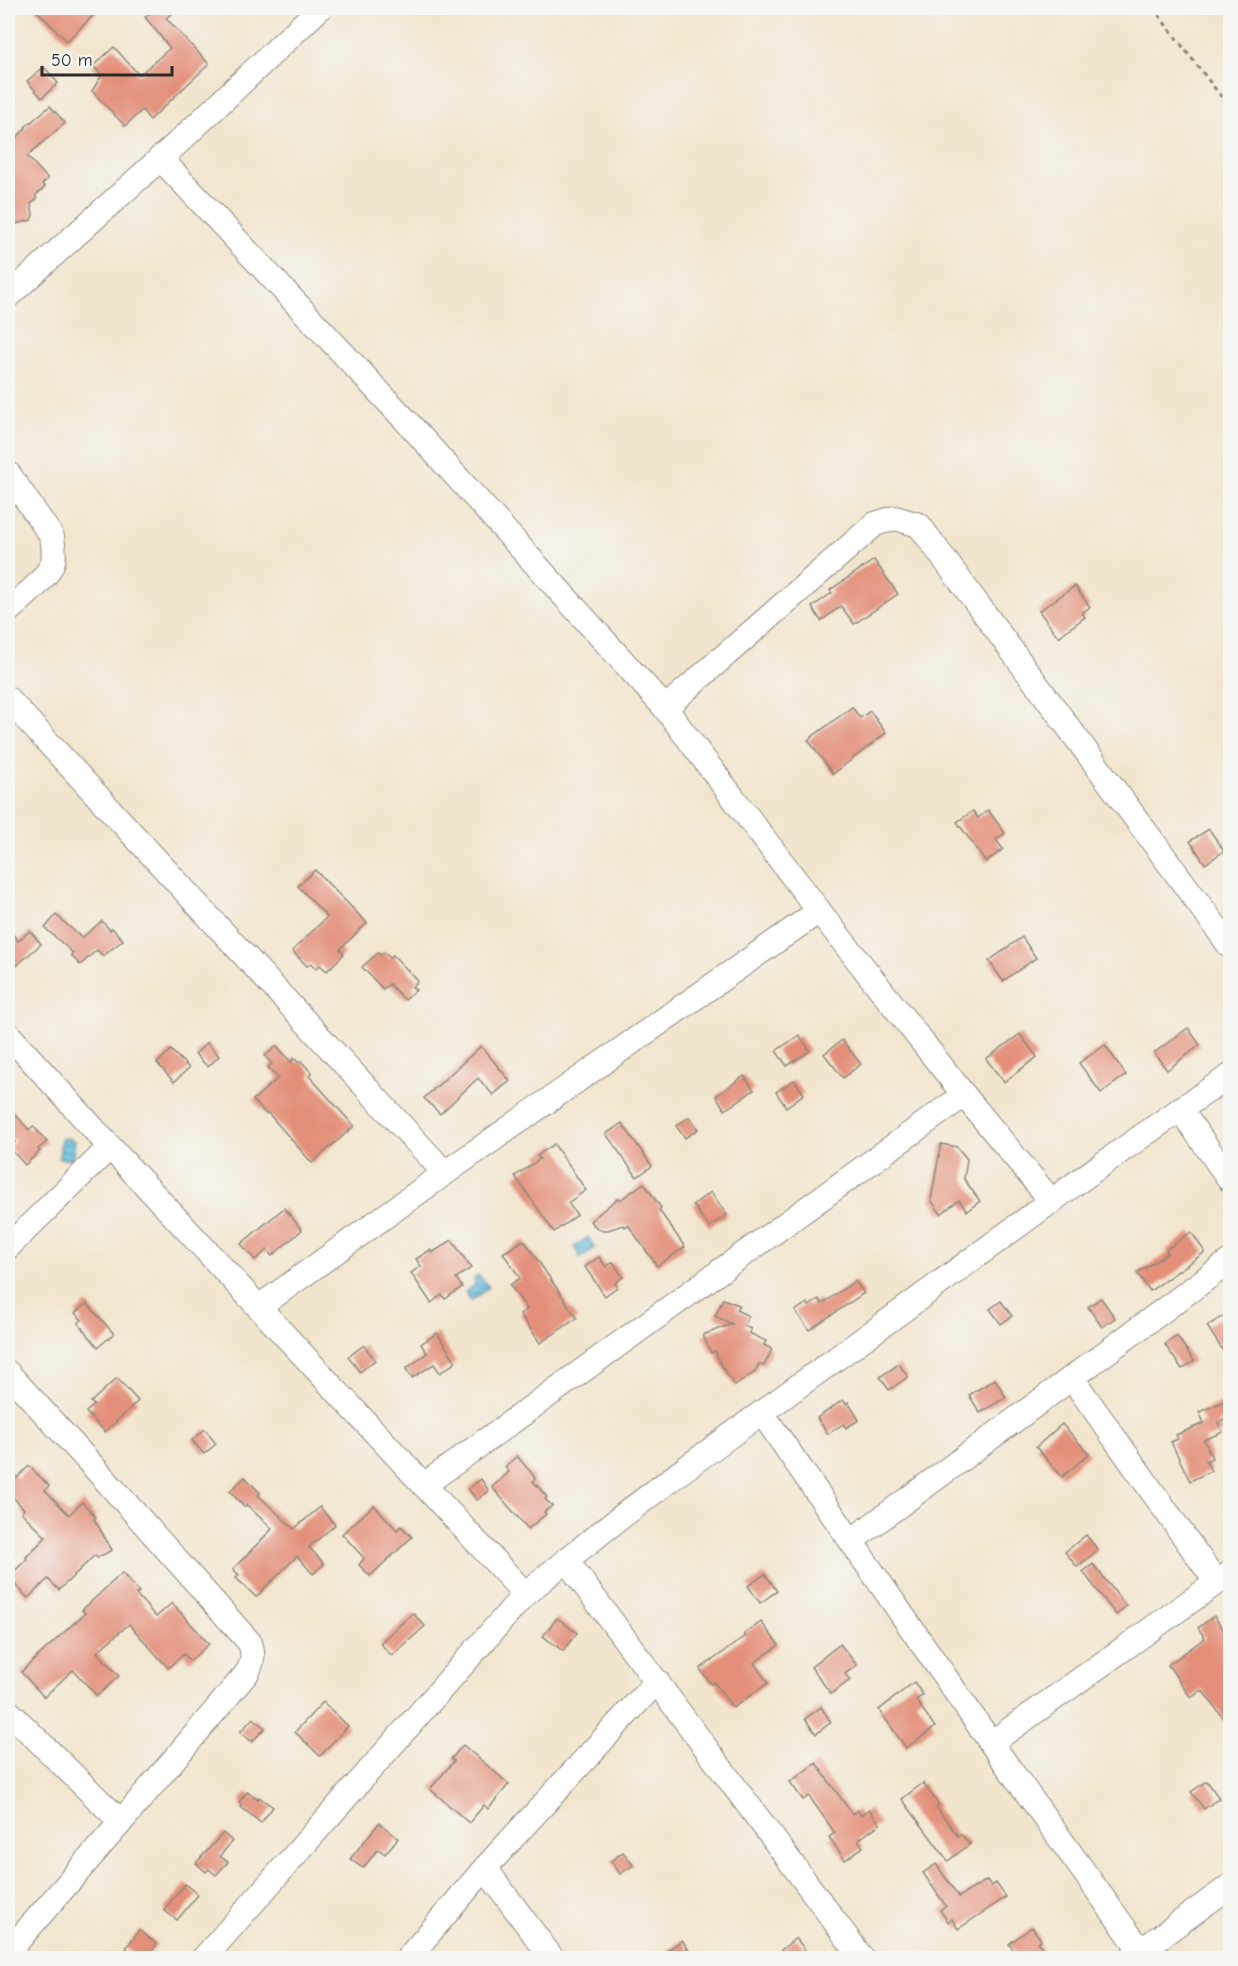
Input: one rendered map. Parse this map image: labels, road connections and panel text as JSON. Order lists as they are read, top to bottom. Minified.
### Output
{"scale_bar":"50 m"}
